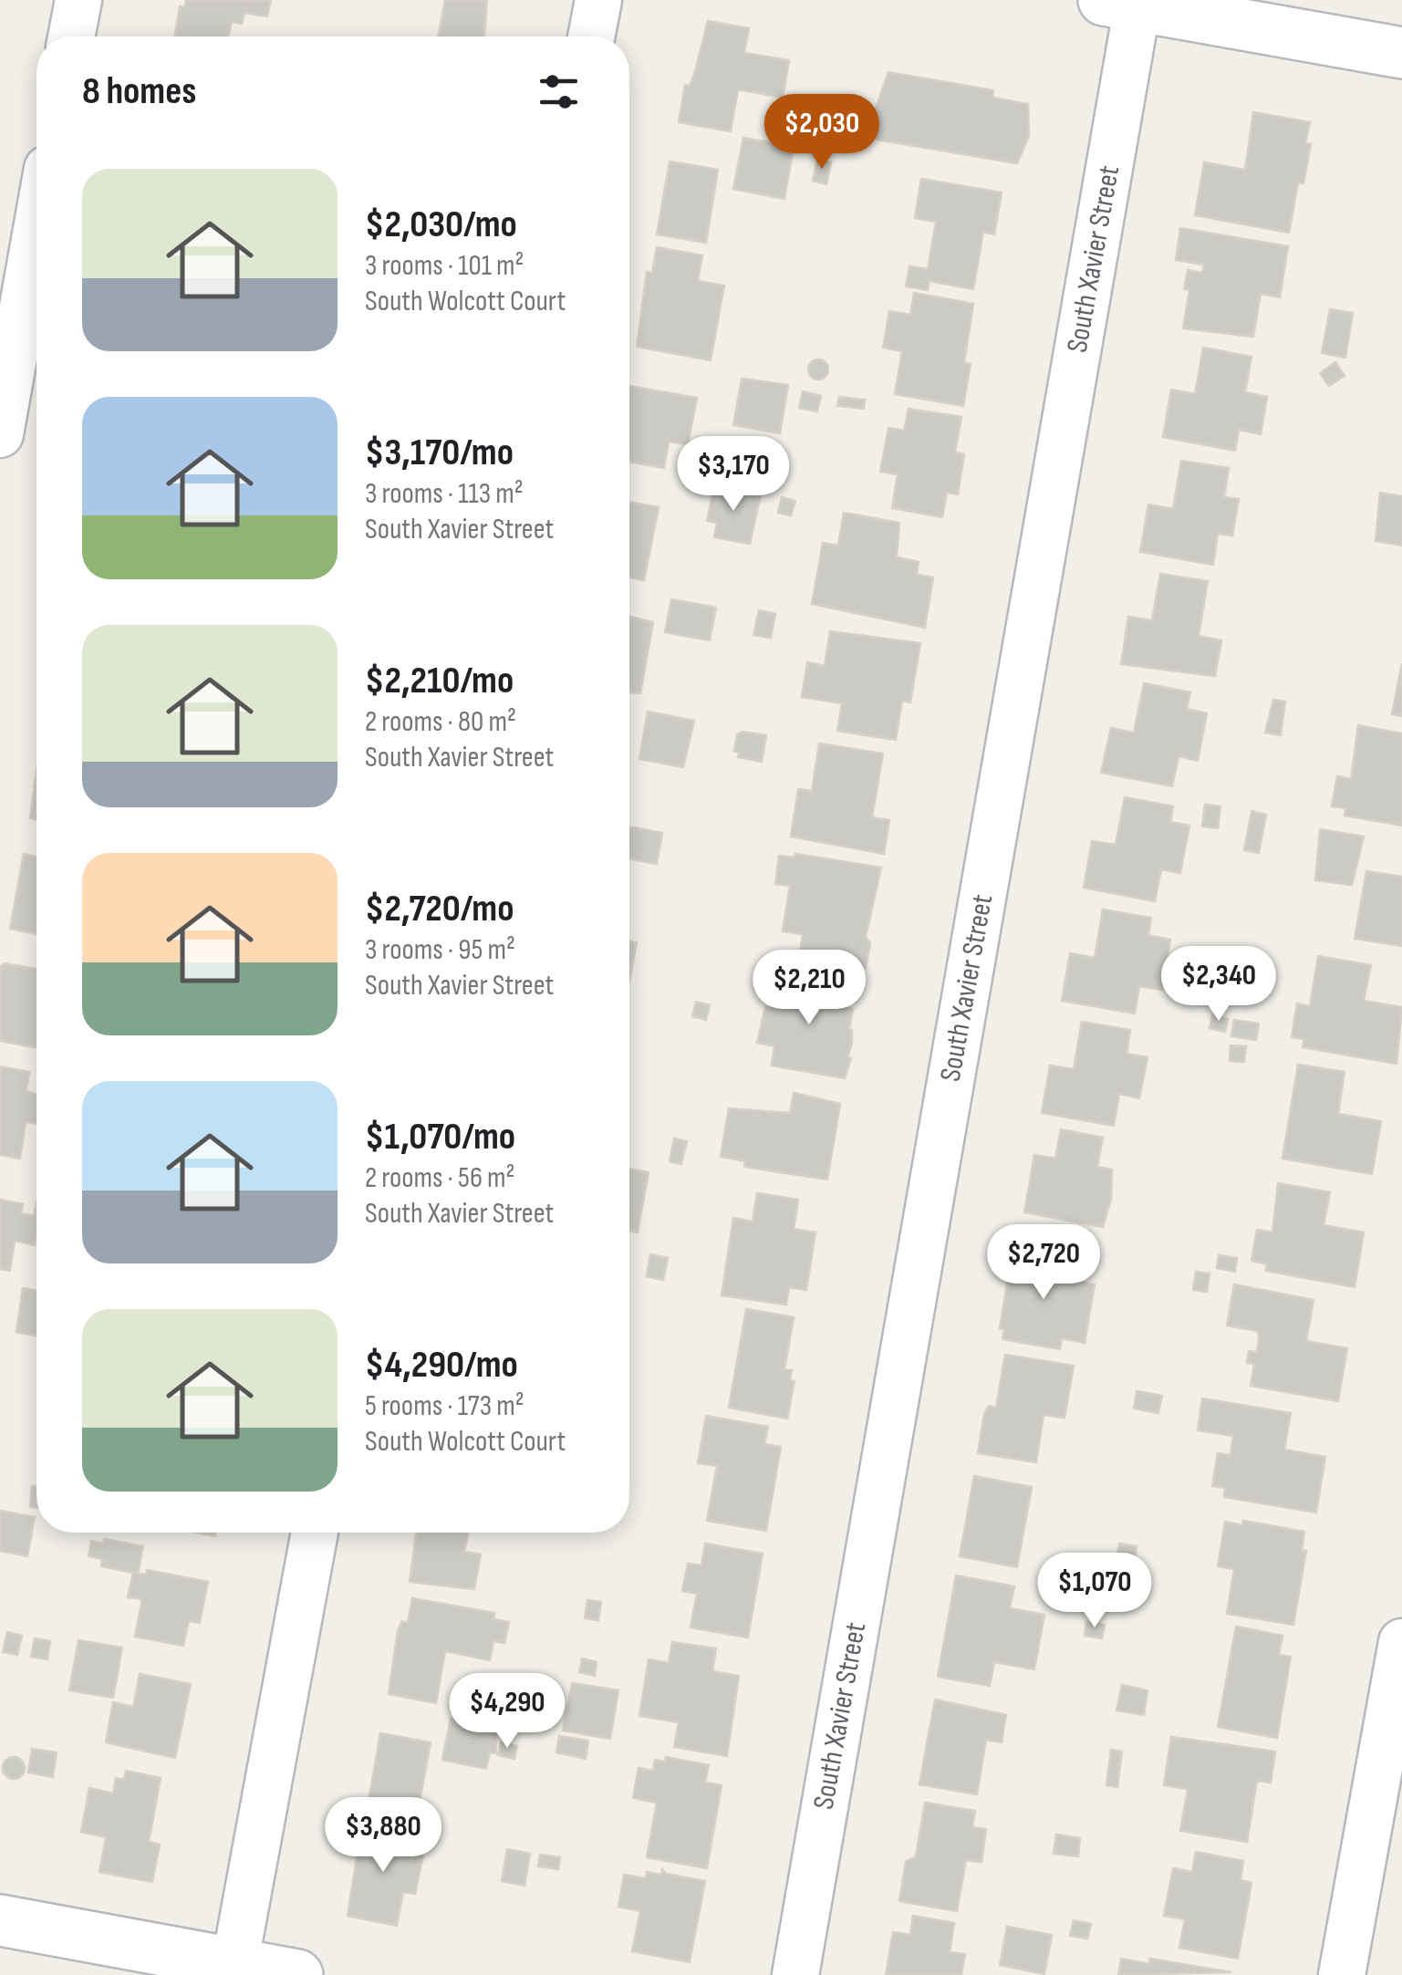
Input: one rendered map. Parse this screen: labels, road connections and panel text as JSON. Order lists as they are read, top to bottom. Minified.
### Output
{"streets":{"street":["South Xavier Street"]},"page":{"heading":"8 homes","price":["$2,030","$3,170","$2,340","$2,210","$2,720","$1,070","$4,290","$3,880"],"list":[{"name":"$2,030/mo","note":"3 rooms · 101 m² · South Wolcott Court"},{"name":"$3,170/mo","note":"3 rooms · 113 m² · South Xavier Street"},{"name":"$2,210/mo","note":"2 rooms · 80 m² · South Xavier Street"},{"name":"$2,720/mo","note":"3 rooms · 95 m² · South Xavier Street"},{"name":"$1,070/mo","note":"2 rooms · 56 m² · South Xavier Street"},{"name":"$4,290/mo","note":"5 rooms · 173 m² · South Wolcott Court"}]}}
